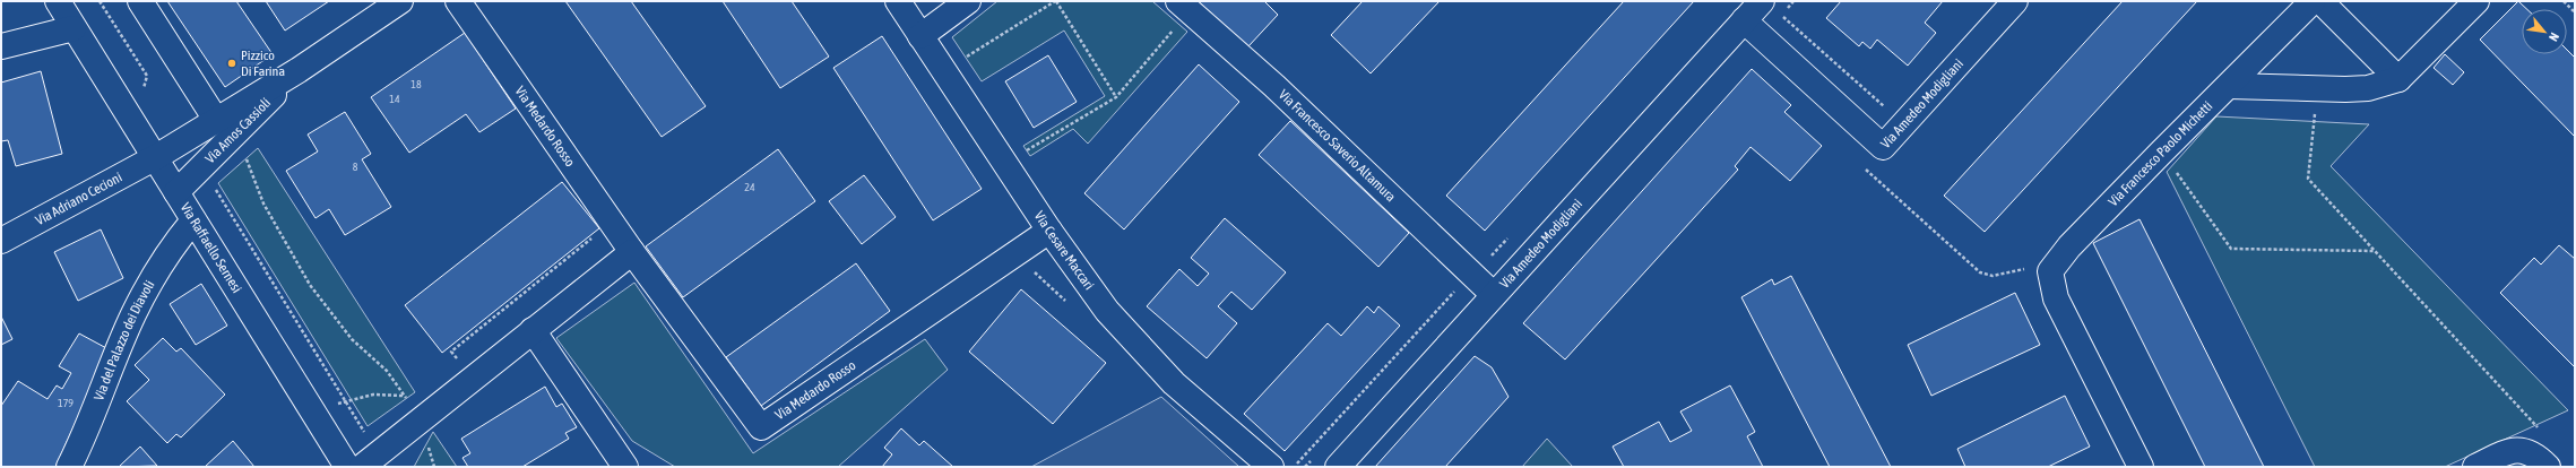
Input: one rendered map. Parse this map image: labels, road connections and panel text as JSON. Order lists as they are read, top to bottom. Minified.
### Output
{"streets":{"street":["Via Amedeo Modigliani","Via Medardo Rosso","Via Amos Cassioli","Via Francesco Saverio Altamura","Via Francesco Paolo Michetti","Via Adriano Cecioni","Via Raffaello Sernesi","Via Cesare Maccari","Via del Palazzo dei Diavoli"]},"crossings":[["Via Amedeo Modigliani","Via Francesco Saverio Altamura"],["Via Medardo Rosso","Via Cesare Maccari"],["Via Amos Cassioli","Via Adriano Cecioni"],["Via Amos Cassioli","Via Raffaello Sernesi"],["Via Adriano Cecioni","Via Raffaello Sernesi"],["Via Raffaello Sernesi","Via del Palazzo dei Diavoli"]],"places":["Pizzico Di Farina"],"house_numbers":["18","14","8","24","179"],"north":"bottom right"}
